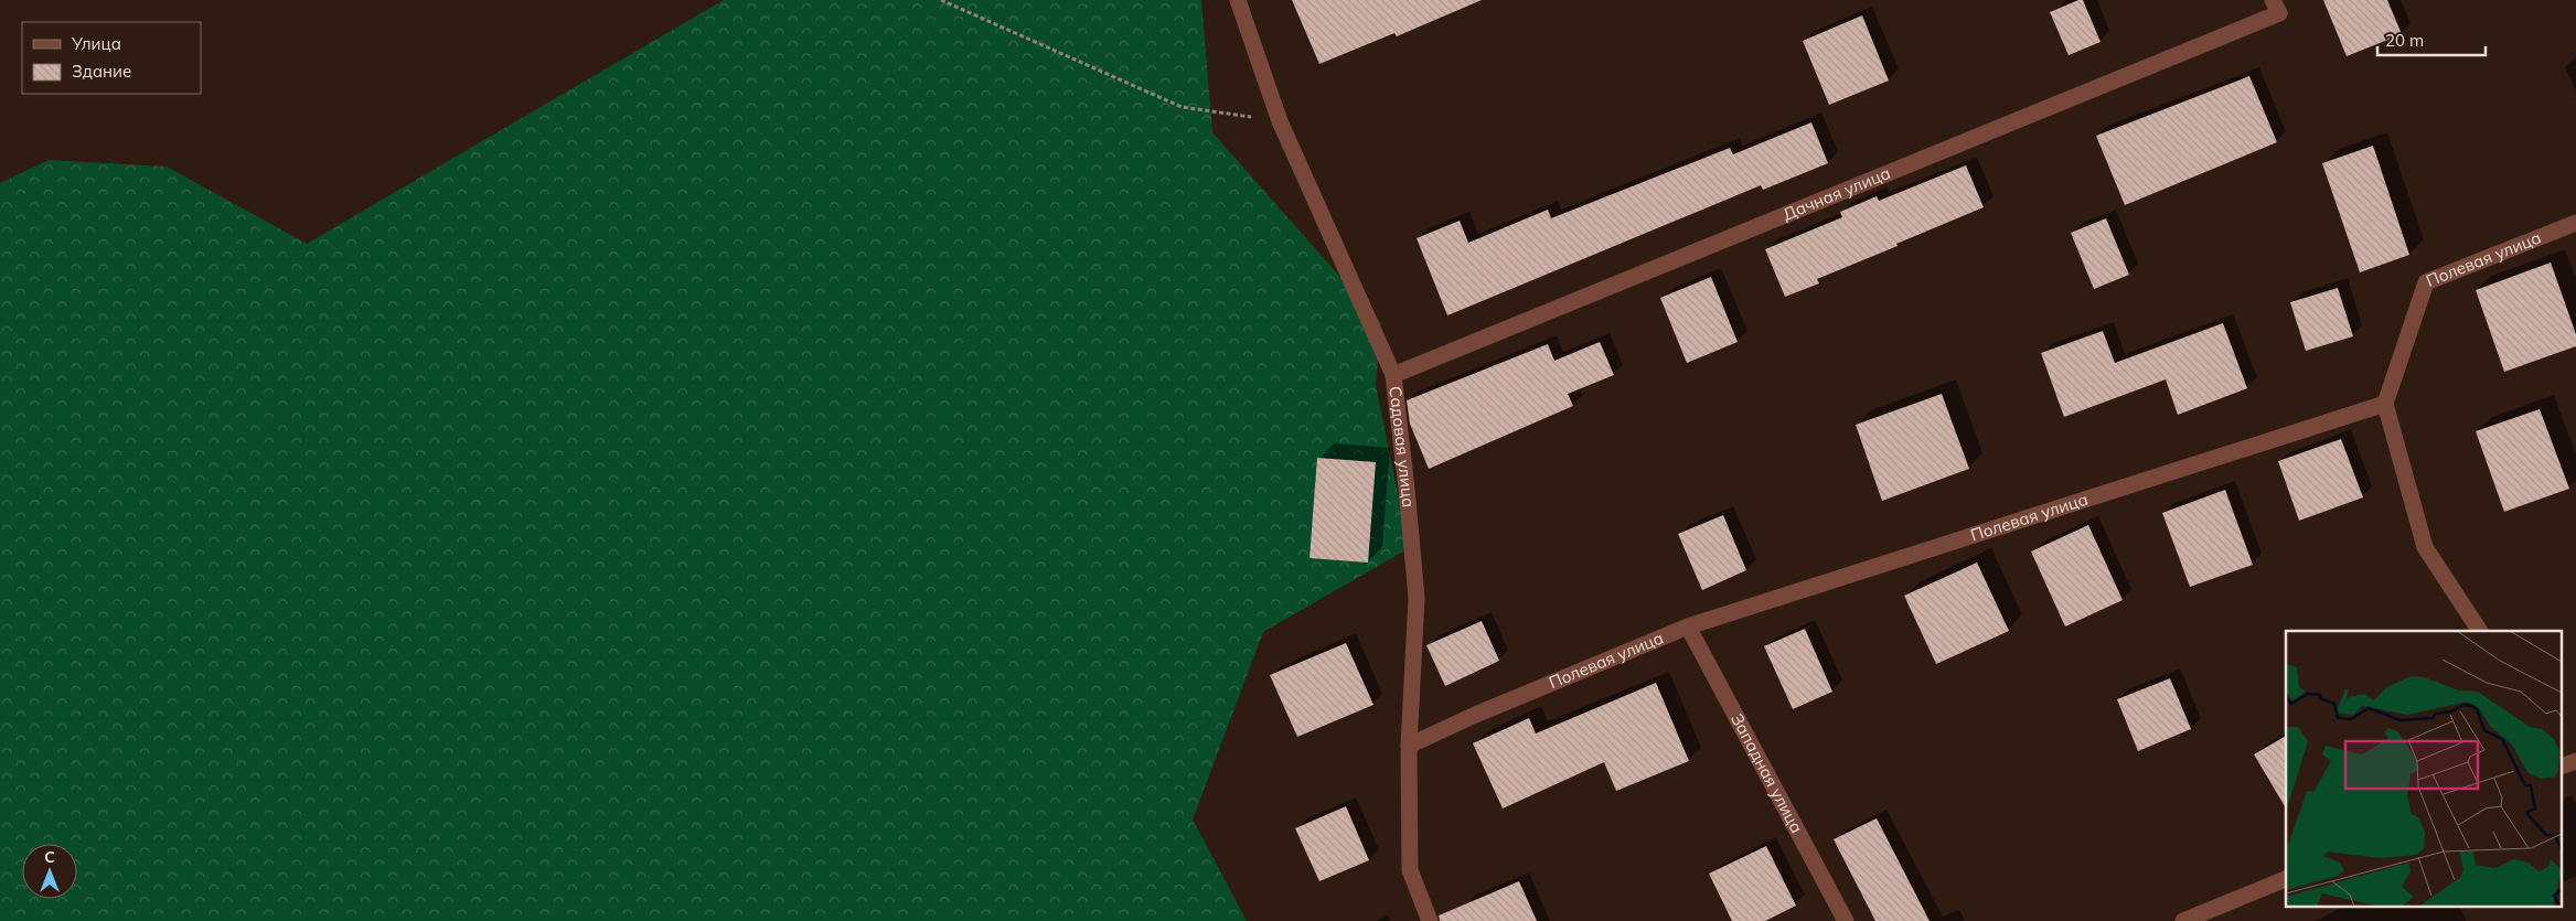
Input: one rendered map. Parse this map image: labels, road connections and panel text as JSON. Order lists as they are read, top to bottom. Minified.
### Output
{"streets":{"street":["Дачная улица","Полевая улица","Садовая улица","Западная улица"]},"crossings":[["Дачная улица","Садовая улица"],["Полевая улица","Садовая улица"],["Полевая улица","Западная улица"]],"legend":["Улица","Здание"],"scale_bar":"20 m","north":"top"}
